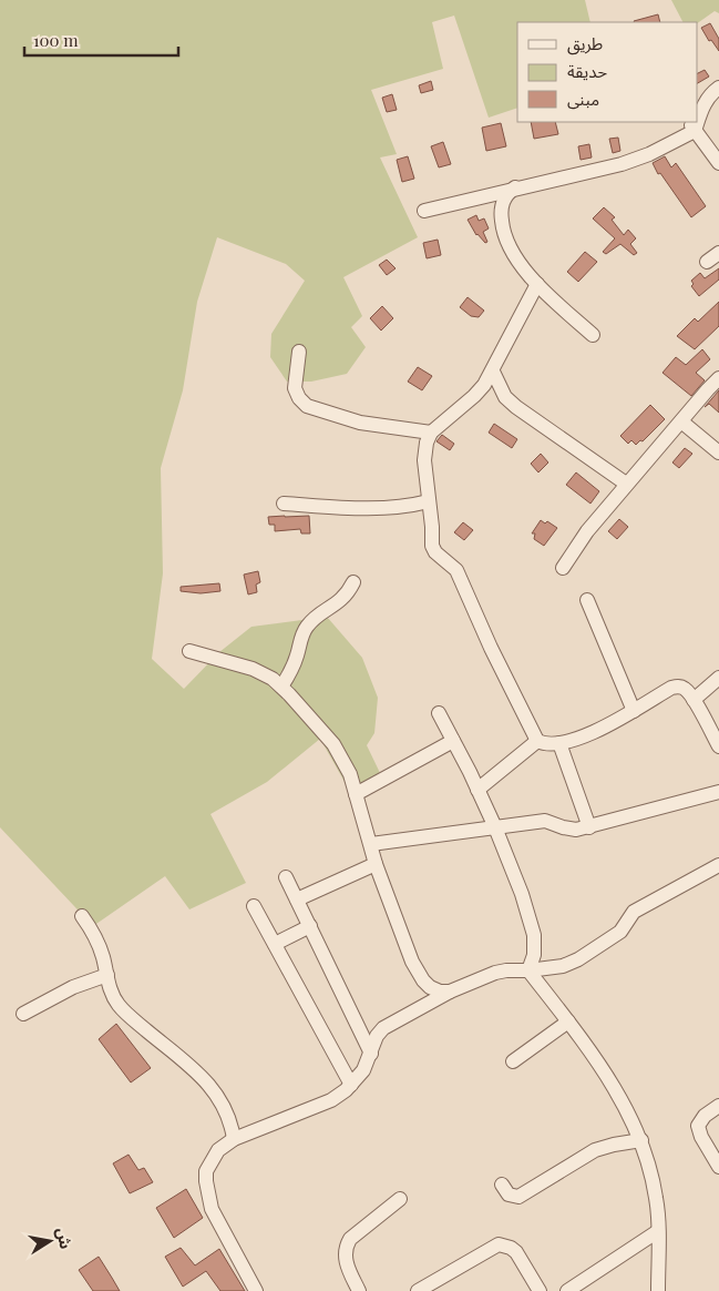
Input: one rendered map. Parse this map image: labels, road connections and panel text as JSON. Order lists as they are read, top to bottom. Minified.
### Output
{"legend":["طريق","حديقة","مبنى"],"scale_bar":"100 m","north":"right"}
